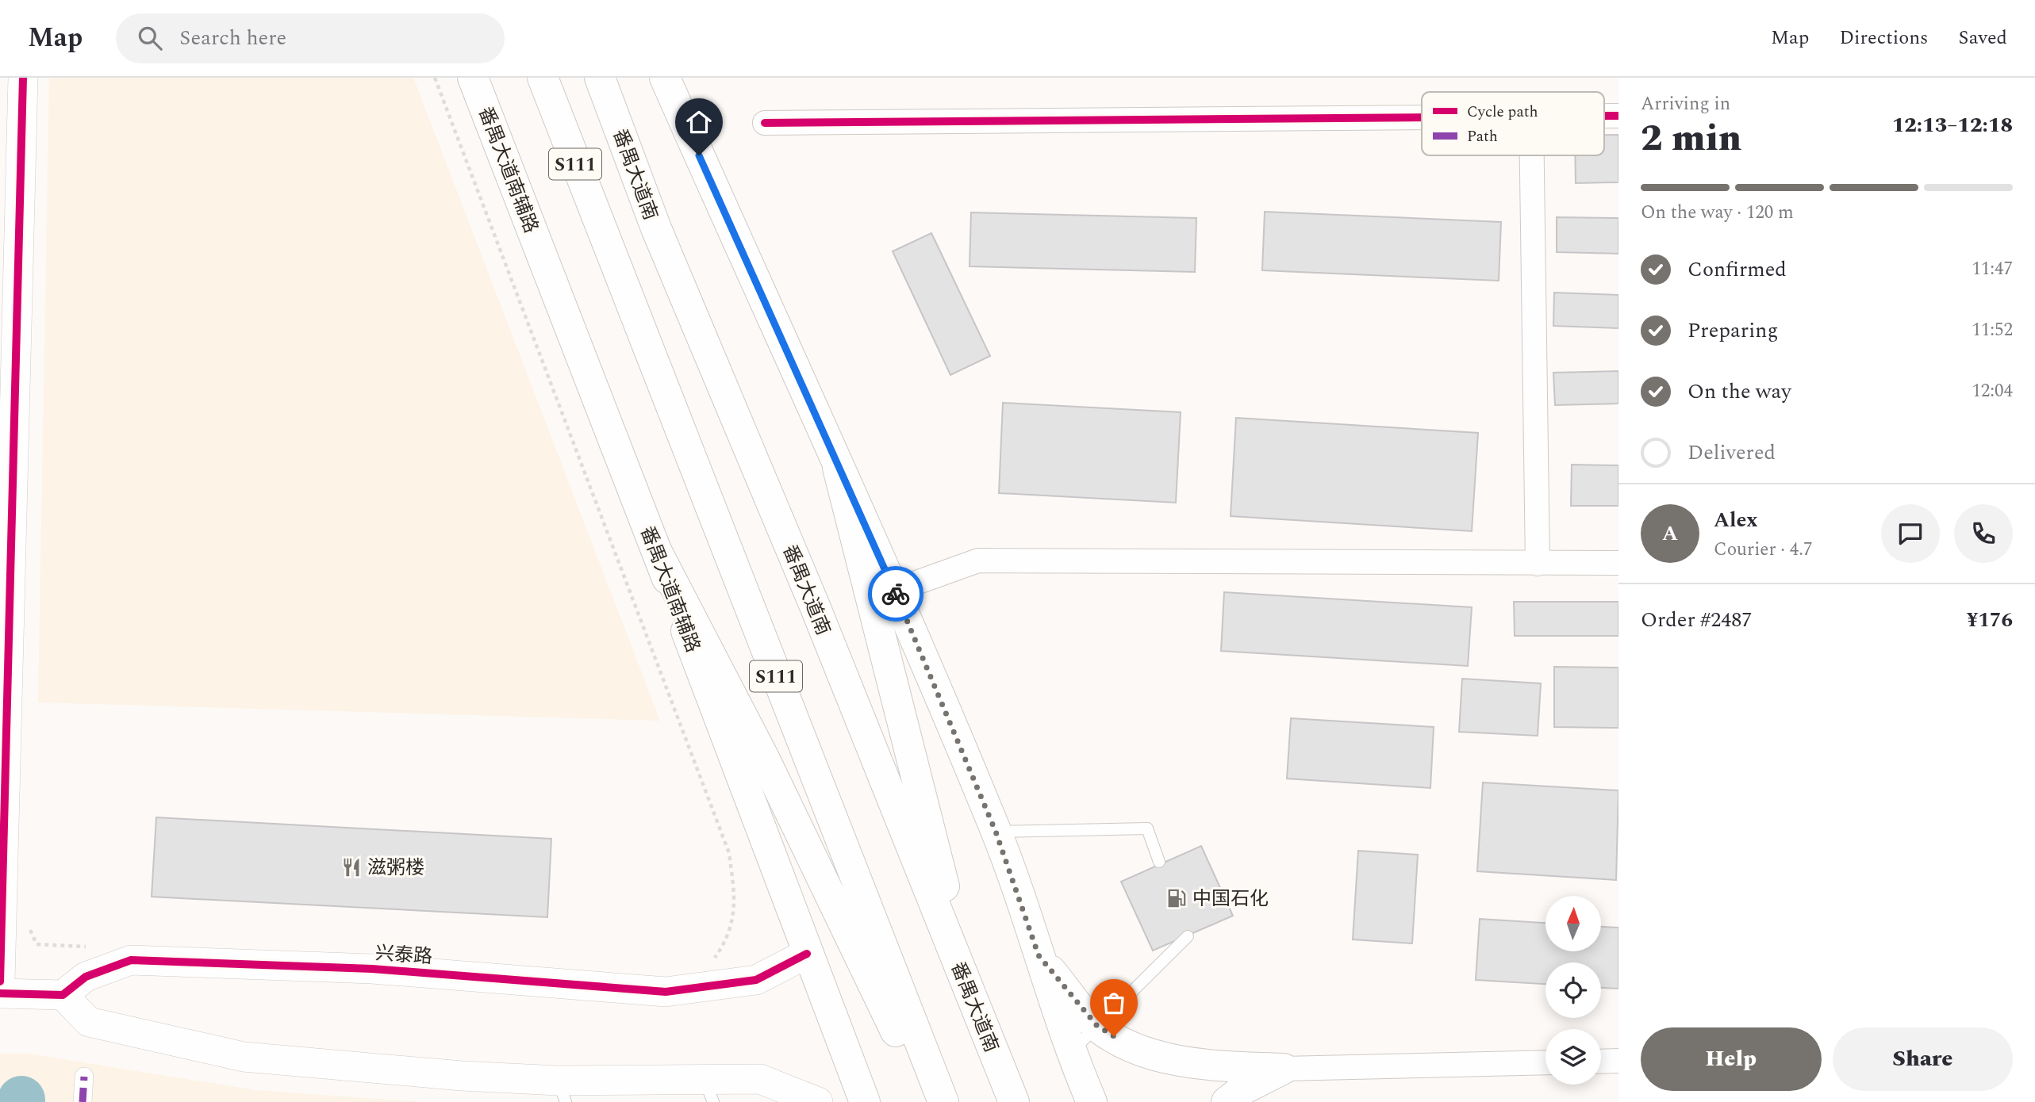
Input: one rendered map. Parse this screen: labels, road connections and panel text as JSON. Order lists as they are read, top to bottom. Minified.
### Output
{"streets":{"main road":["S111","番禺大道南辅路","番禺大道南"],"street":["兴泰路"]},"crossings":[["番禺大道南辅路","兴泰路"]],"places":{"restaurant":["滋粥楼"],"fuel station":["中国石化"]},"legend":["Cycle path","Path"],"north":"top","page":{"header":"Map","search":"Search here","nav":["Map","Directions","Saved"],"heading":["2 min","Arriving in","12:13–12:18"],"panel":["Alex","Courier · 4.7","Order #2487","¥176"],"bar":"On the way · 120 m","list":[["Confirmed","11:47"],["Preparing","11:52"],["On the way","12:04"],"Delivered"],"round":"A","buttons":["Help","Share"]}}
